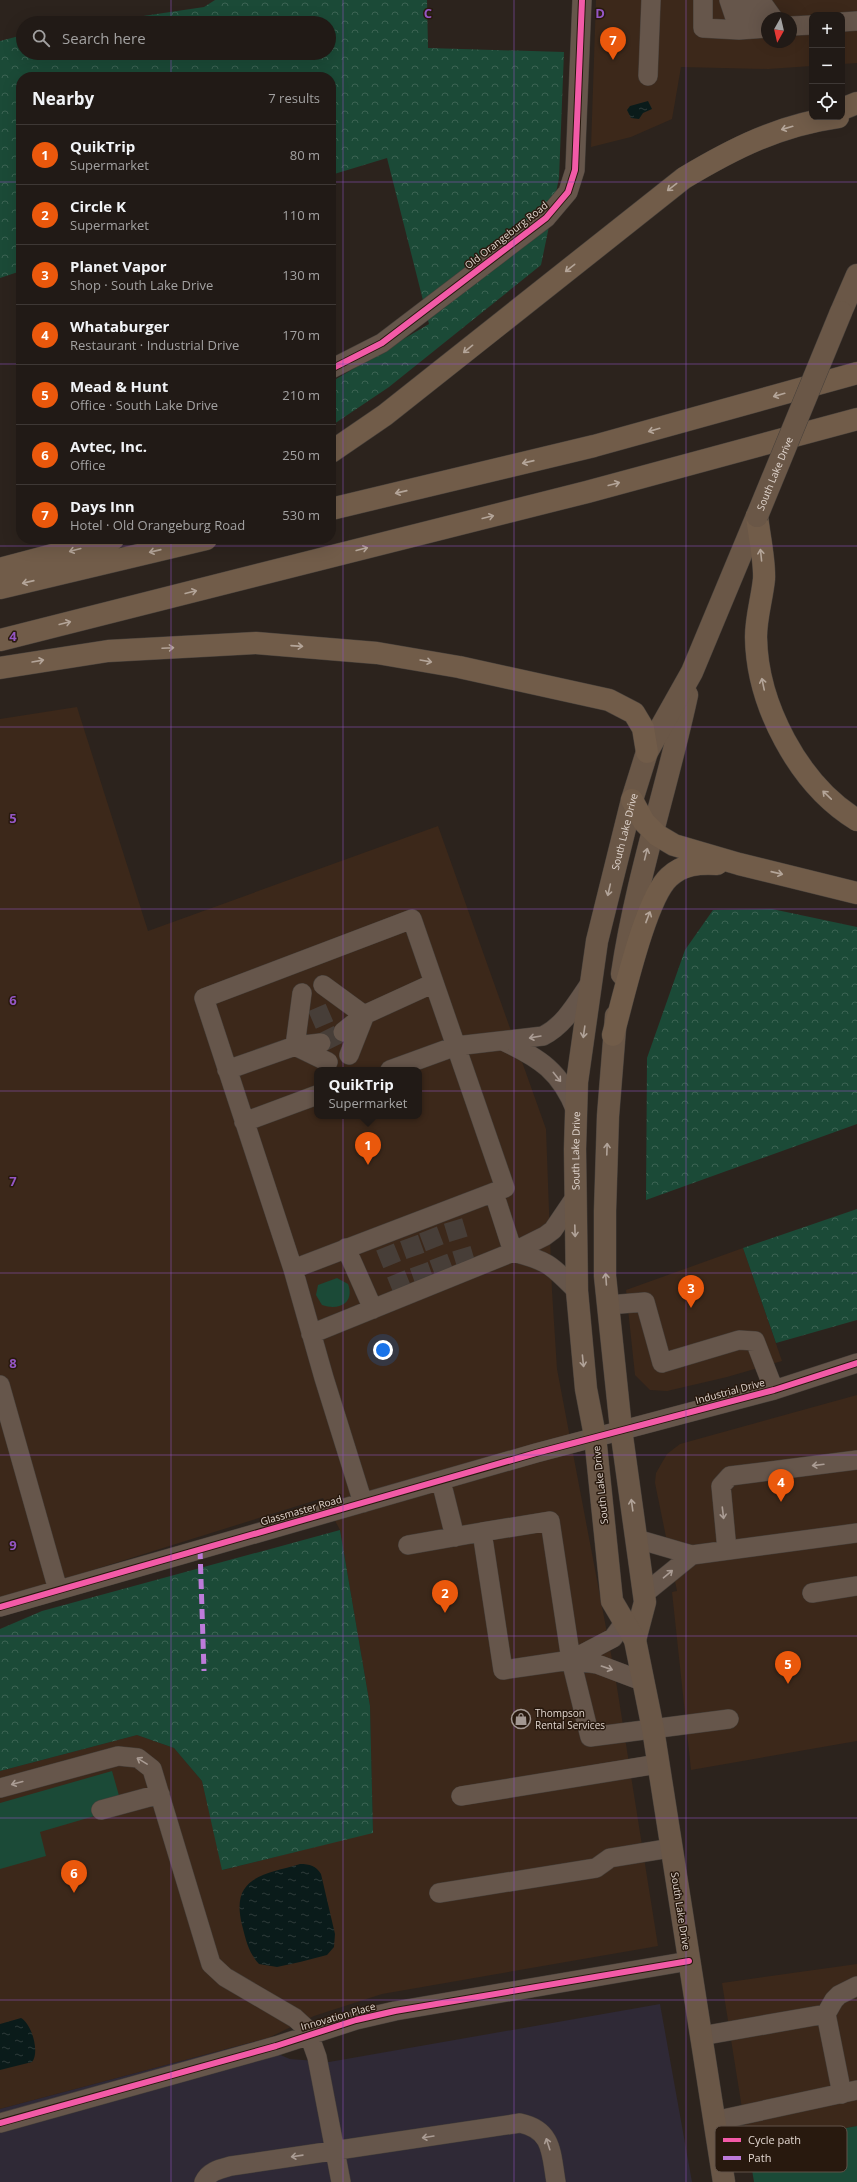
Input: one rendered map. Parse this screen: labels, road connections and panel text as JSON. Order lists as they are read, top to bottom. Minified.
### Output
{"streets":{"main road":["South Lake Drive"],"street":["Old Orangeburg Road","Industrial Drive","Glassmaster Road","Innovation Place"]},"crossings":[["South Lake Drive","Industrial Drive"],["South Lake Drive","Glassmaster Road"],["South Lake Drive","Innovation Place"],["Industrial Drive","Glassmaster Road"]],"places":{"shop":["Thompson Rental Services"]},"legend":["Cycle path","Path"],"north":"bottom","page":{"map_buttons":["+","−"],"search":"Search here","pins":["7","1","3","4","2","5","6"],"heading":["Nearby","7 results"],"list":[{"mark":"1","name":"QuikTrip","note":"Supermarket","value":"80 m"},{"mark":"2","name":"Circle K","note":"Supermarket","value":"110 m"},{"mark":"3","name":"Planet Vapor","note":"Shop · South Lake Drive","value":"130 m"},{"mark":"4","name":"Whataburger","note":"Restaurant · Industrial Drive","value":"170 m"},{"mark":"5","name":"Mead & Hunt","note":"Office · South Lake Drive","value":"210 m"},{"mark":"6","name":"Avtec, Inc.","note":"Office","value":"250 m"},{"mark":"7","name":"Days Inn","note":"Hotel · Old Orangeburg Road","value":"530 m"}],"popup":["QuikTrip","Supermarket"]},"grid":{"columns":["C","D"],"rows":["4","5","6","7","8","9"]}}
